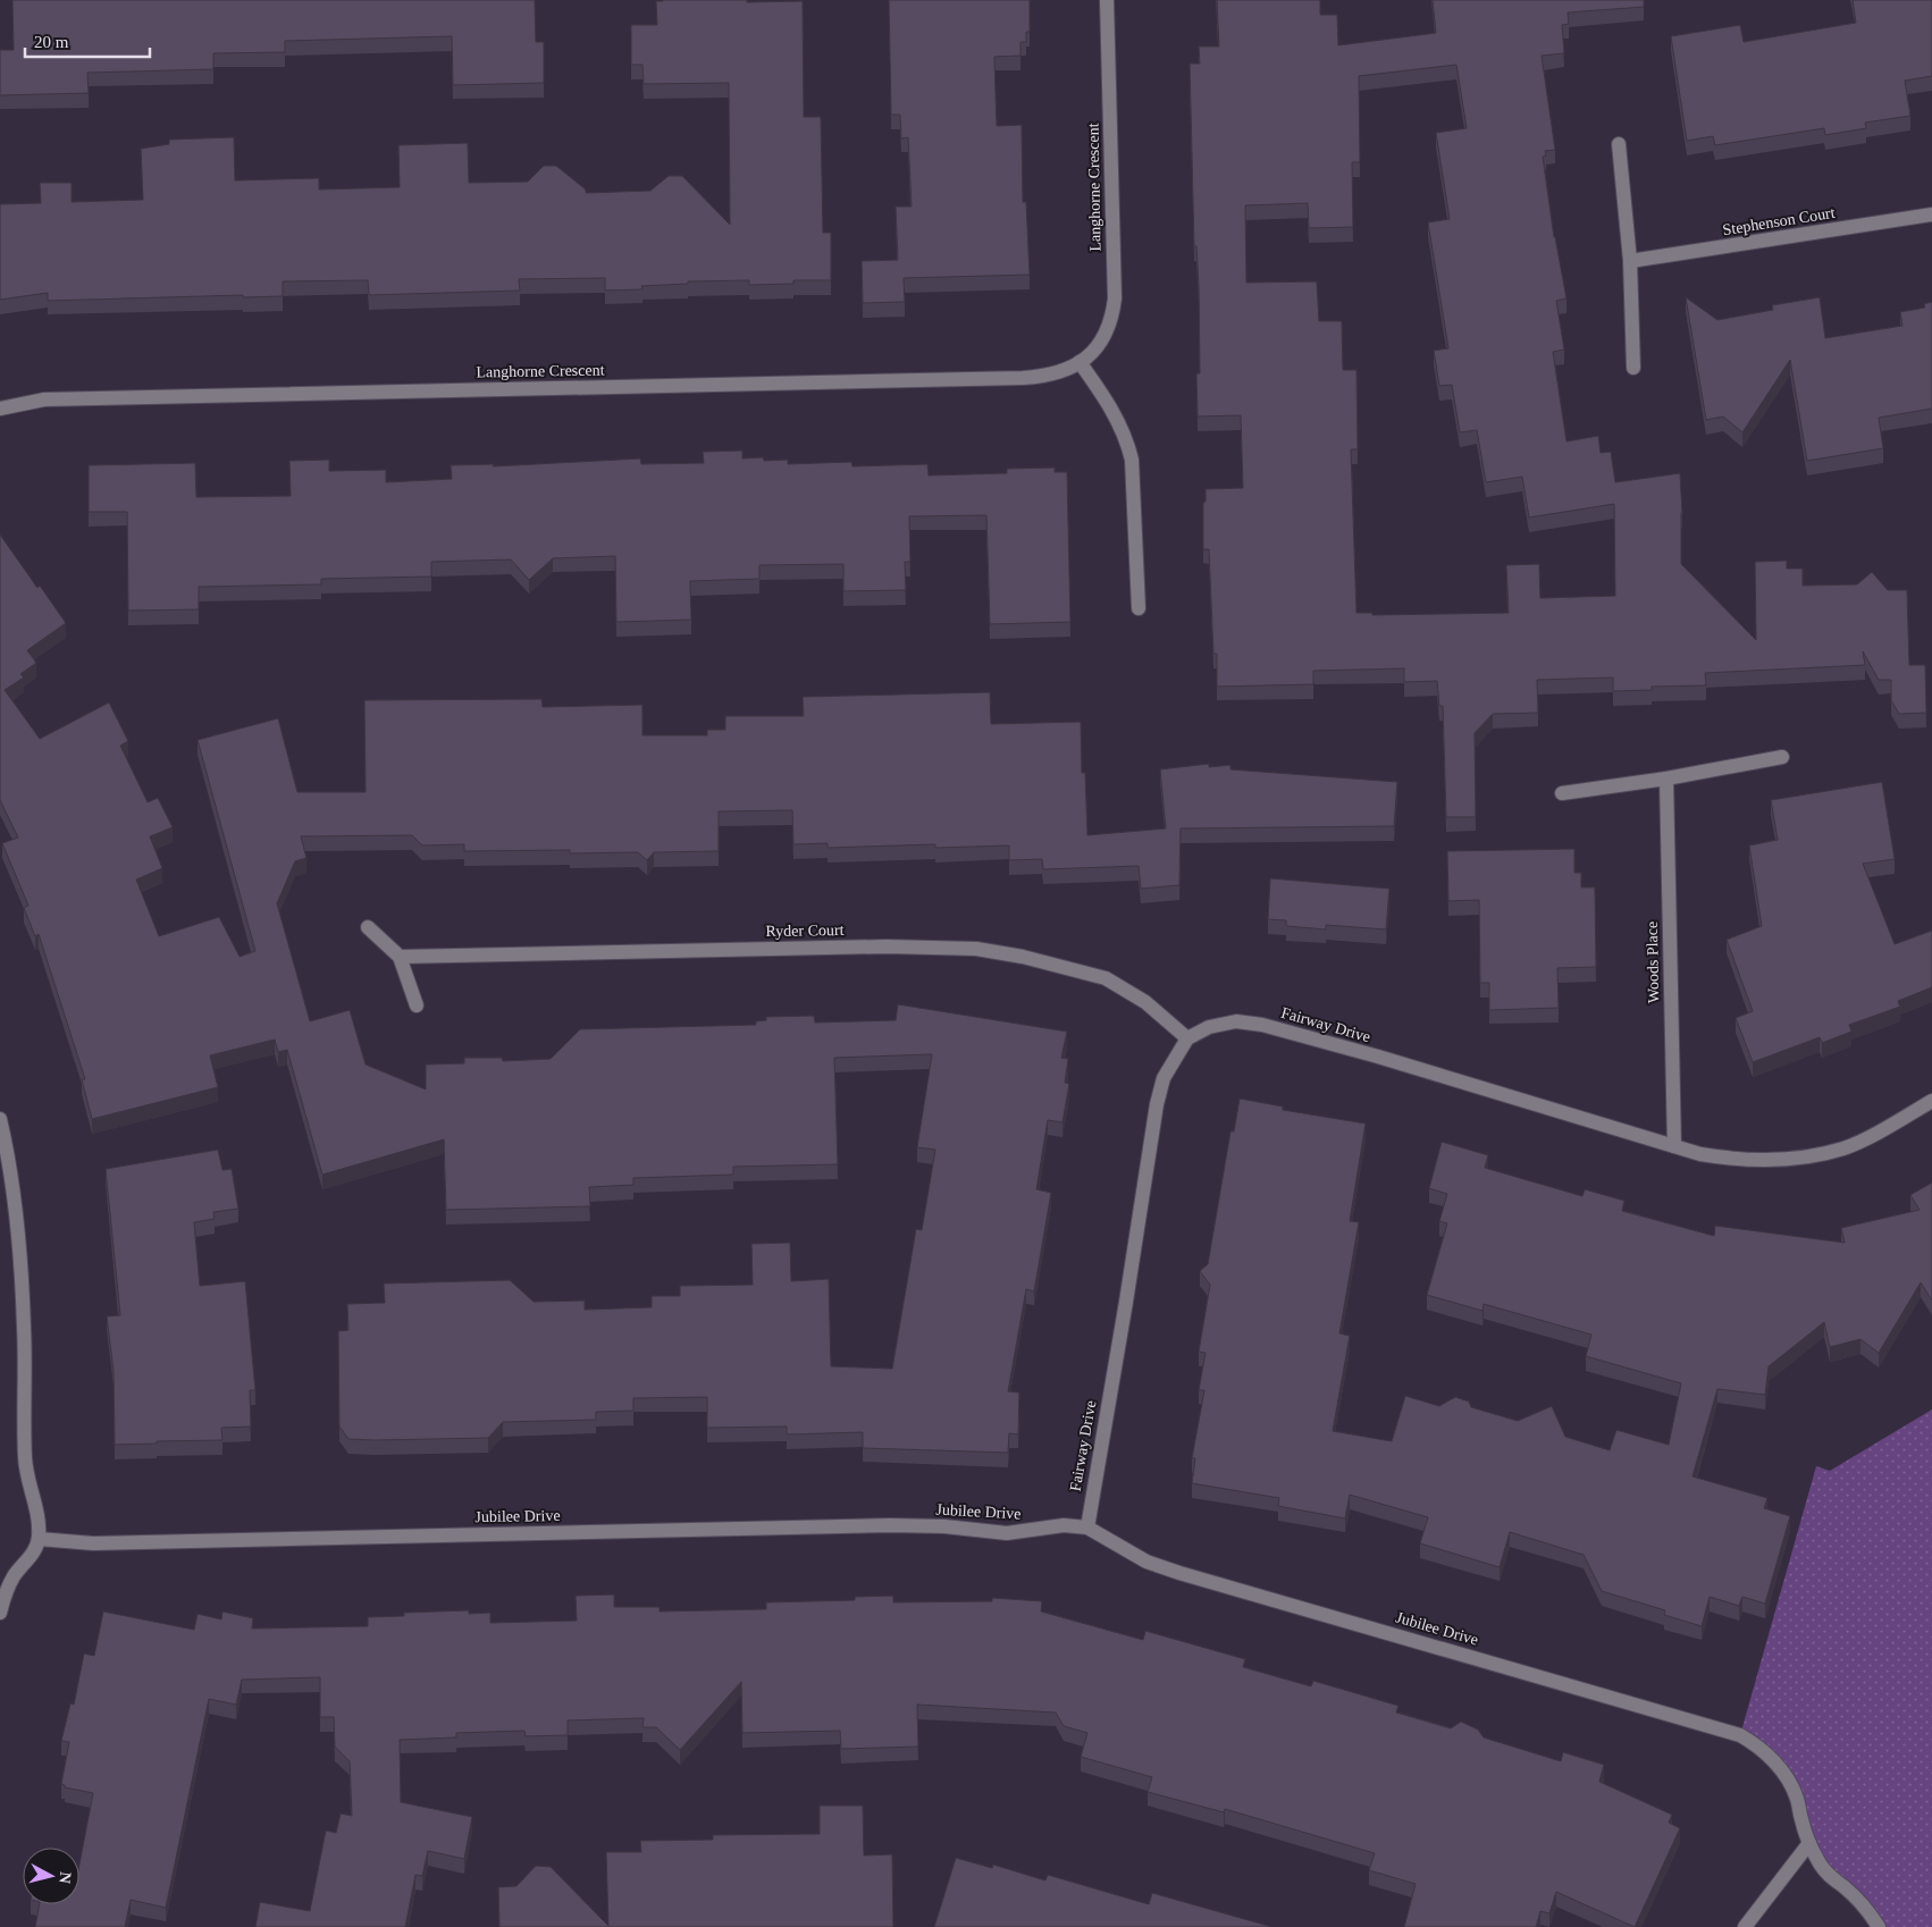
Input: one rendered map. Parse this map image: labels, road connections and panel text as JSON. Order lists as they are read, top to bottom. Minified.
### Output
{"streets":{"street":["Langhorne Crescent","Stephenson Court","Ryder Court","Woods Place","Fairway Drive","Jubilee Drive"]},"crossings":[["Ryder Court","Fairway Drive"],["Woods Place","Fairway Drive"],["Fairway Drive","Jubilee Drive"]],"scale_bar":"20 m","north":"right"}
